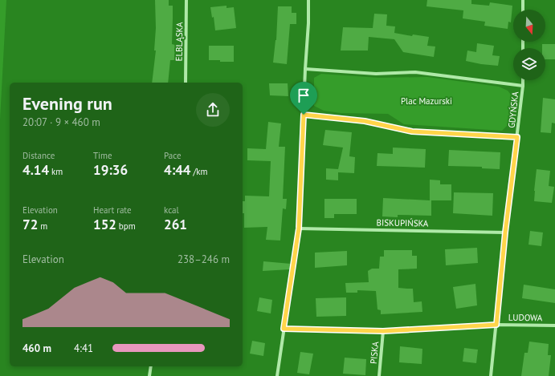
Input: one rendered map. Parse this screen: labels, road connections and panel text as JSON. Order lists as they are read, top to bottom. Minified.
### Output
{"streets":{"street":["ELBLĄSKA","GDYŃSKA","BISKUPIŃSKA","LUDOWA","PISKA"]},"crossings":[["GDYŃSKA","BISKUPIŃSKA"],["GDYŃSKA","LUDOWA"],["LUDOWA","PISKA"]],"parks":["Plac Mazurski"],"north":"bottom","page":{"heading":["Evening run","20:07 · 9 × 460 m"],"stats":[["Distance","4.14 km"],["Time","19:36"],["Pace","4:44 /km"],["Elevation","72 m"],["Heart rate","152 bpm"],["kcal","261"]],"chart":["Elevation","238–246 m"],"list":[{"name":"460 m","note":"4:41"}]}}
